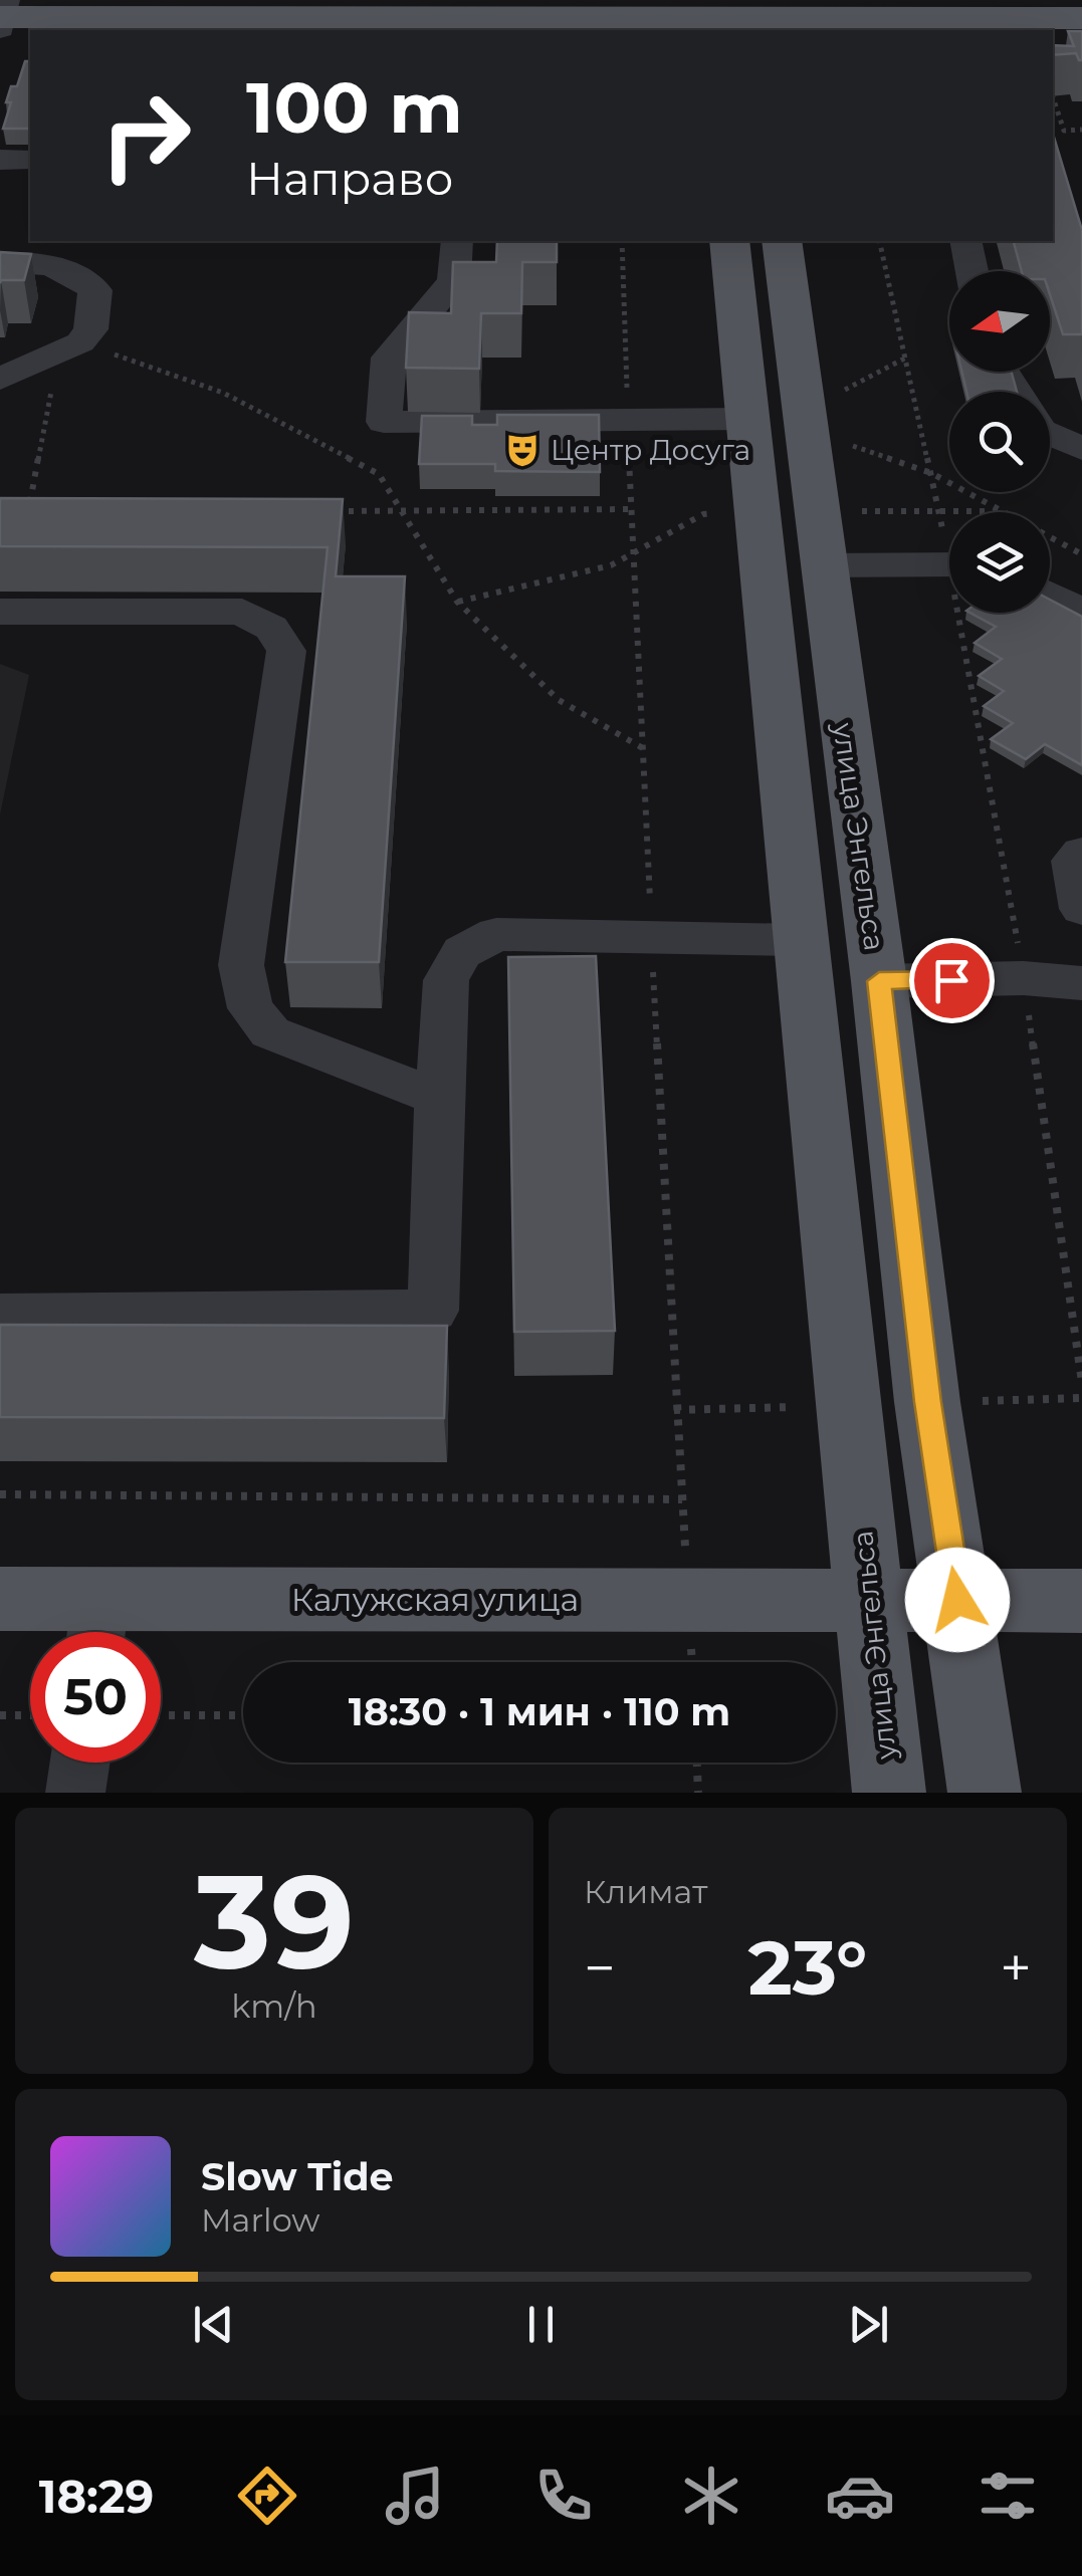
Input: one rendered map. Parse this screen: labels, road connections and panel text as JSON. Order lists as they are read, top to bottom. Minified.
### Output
{"streets":{"main road":["улица Энгельса","Калужская улица"]},"crossings":[["улица Энгельса","Калужская улица"]],"places":{"theatre":["Центр Досуга"]},"north":"left","page":{"turn":["100 m","Направо"],"limit":"50","trip":"18:30 · 1 мин · 110 m","tile":[["39","km/h"],"Климат"],"heat":["−","23°","+"],"song":["Slow Tide","Marlow"],"tabs":"18:29"}}
